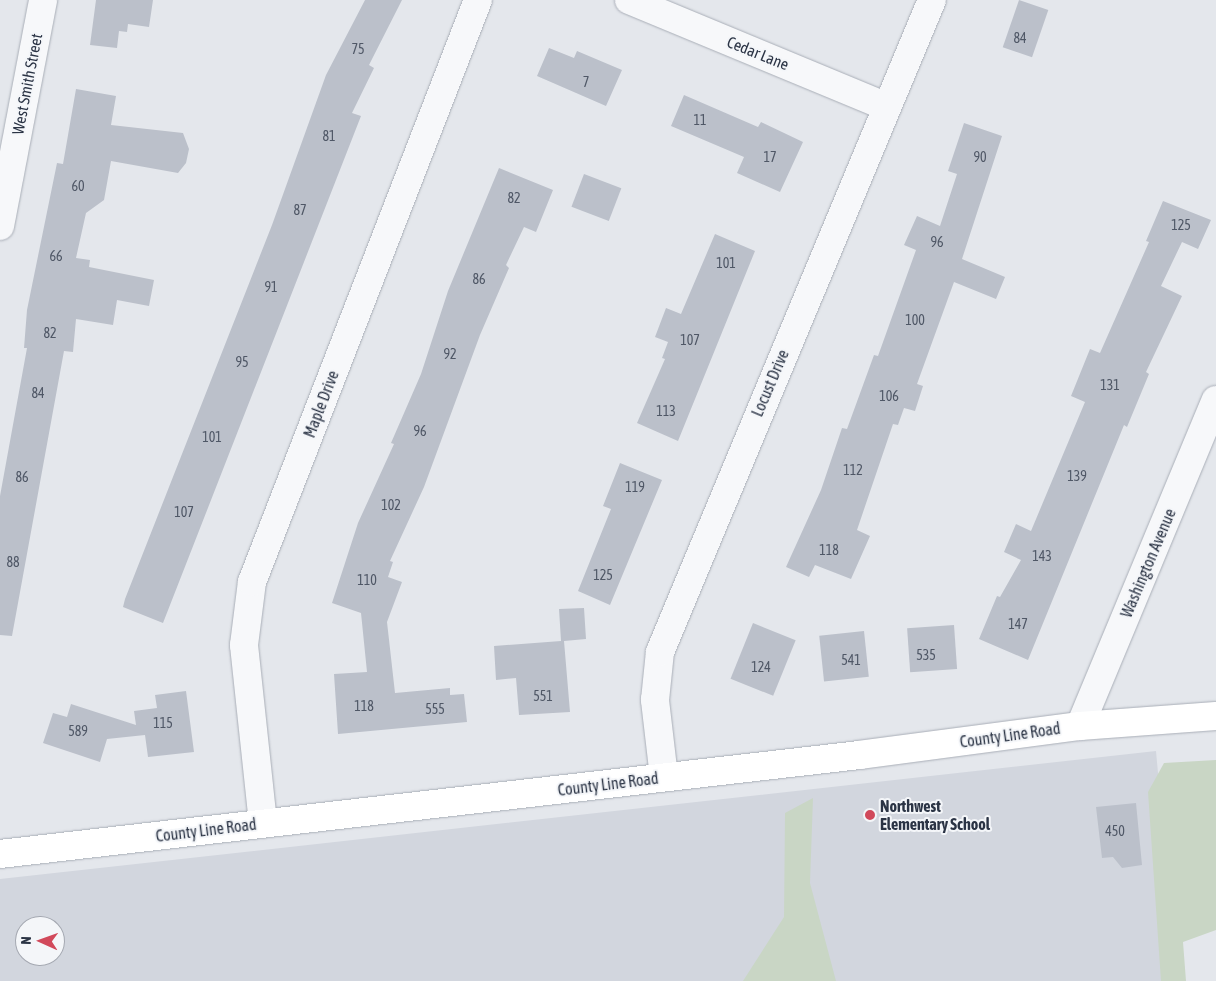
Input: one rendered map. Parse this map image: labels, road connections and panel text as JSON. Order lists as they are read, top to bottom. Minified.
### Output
{"streets":{"main road":["County Line Road"],"street":["Cedar Lane","West Smith Street","Locust Drive","Maple Drive","Washington Avenue"]},"crossings":[["Cedar Lane","Locust Drive"],["Locust Drive","County Line Road"],["Maple Drive","County Line Road"],["Washington Avenue","County Line Road"]],"places":["Northwest Elementary School"],"house_numbers":["84","75","7","11","81","17","90","60","82","87","125","96","66","101","86","91","100","82","107","92","95","131","84","106","113","96","101","112","139","86","119","102","107","118","143","88","125","110","147","535","541","124","551","118","555","115","589","450"],"north":"left"}
